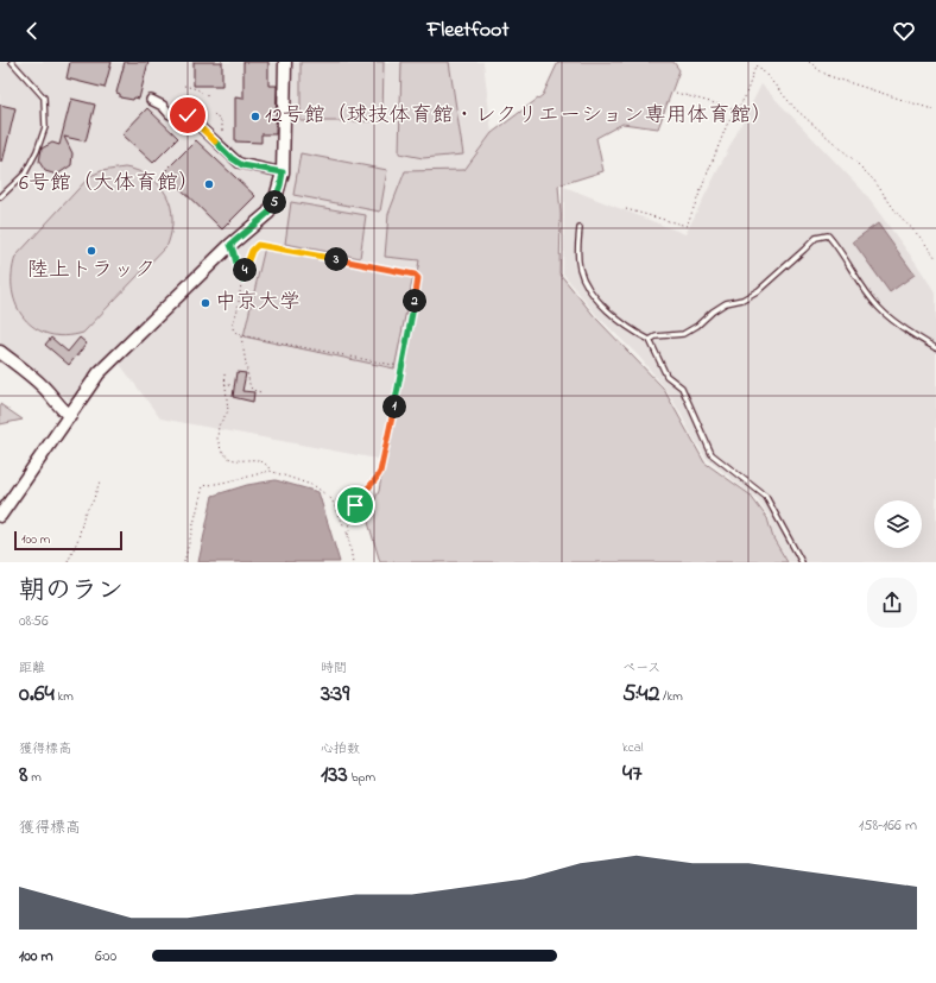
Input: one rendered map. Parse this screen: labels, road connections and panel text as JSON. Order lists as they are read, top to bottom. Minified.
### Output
{"places":["12号館（球技体育館・レクリエーション専用体育館）","6号館（大体育館）","陸上トラック","中京大学"],"scale_bar":"100 m","page":{"header":"Fleetfoot","pins":["5","3","4","2","1"],"scale":"100 m","heading":["朝のラン","08:56"],"stats":[["距離","0.64 km"],["時間","3:39"],["ペース","5:42 /km"],["獲得標高","8 m"],["心拍数","133 bpm"],["kcal","47"]],"chart":["獲得標高","158–166 m"],"list":[{"name":"100 m","note":"6:00"}]}}
